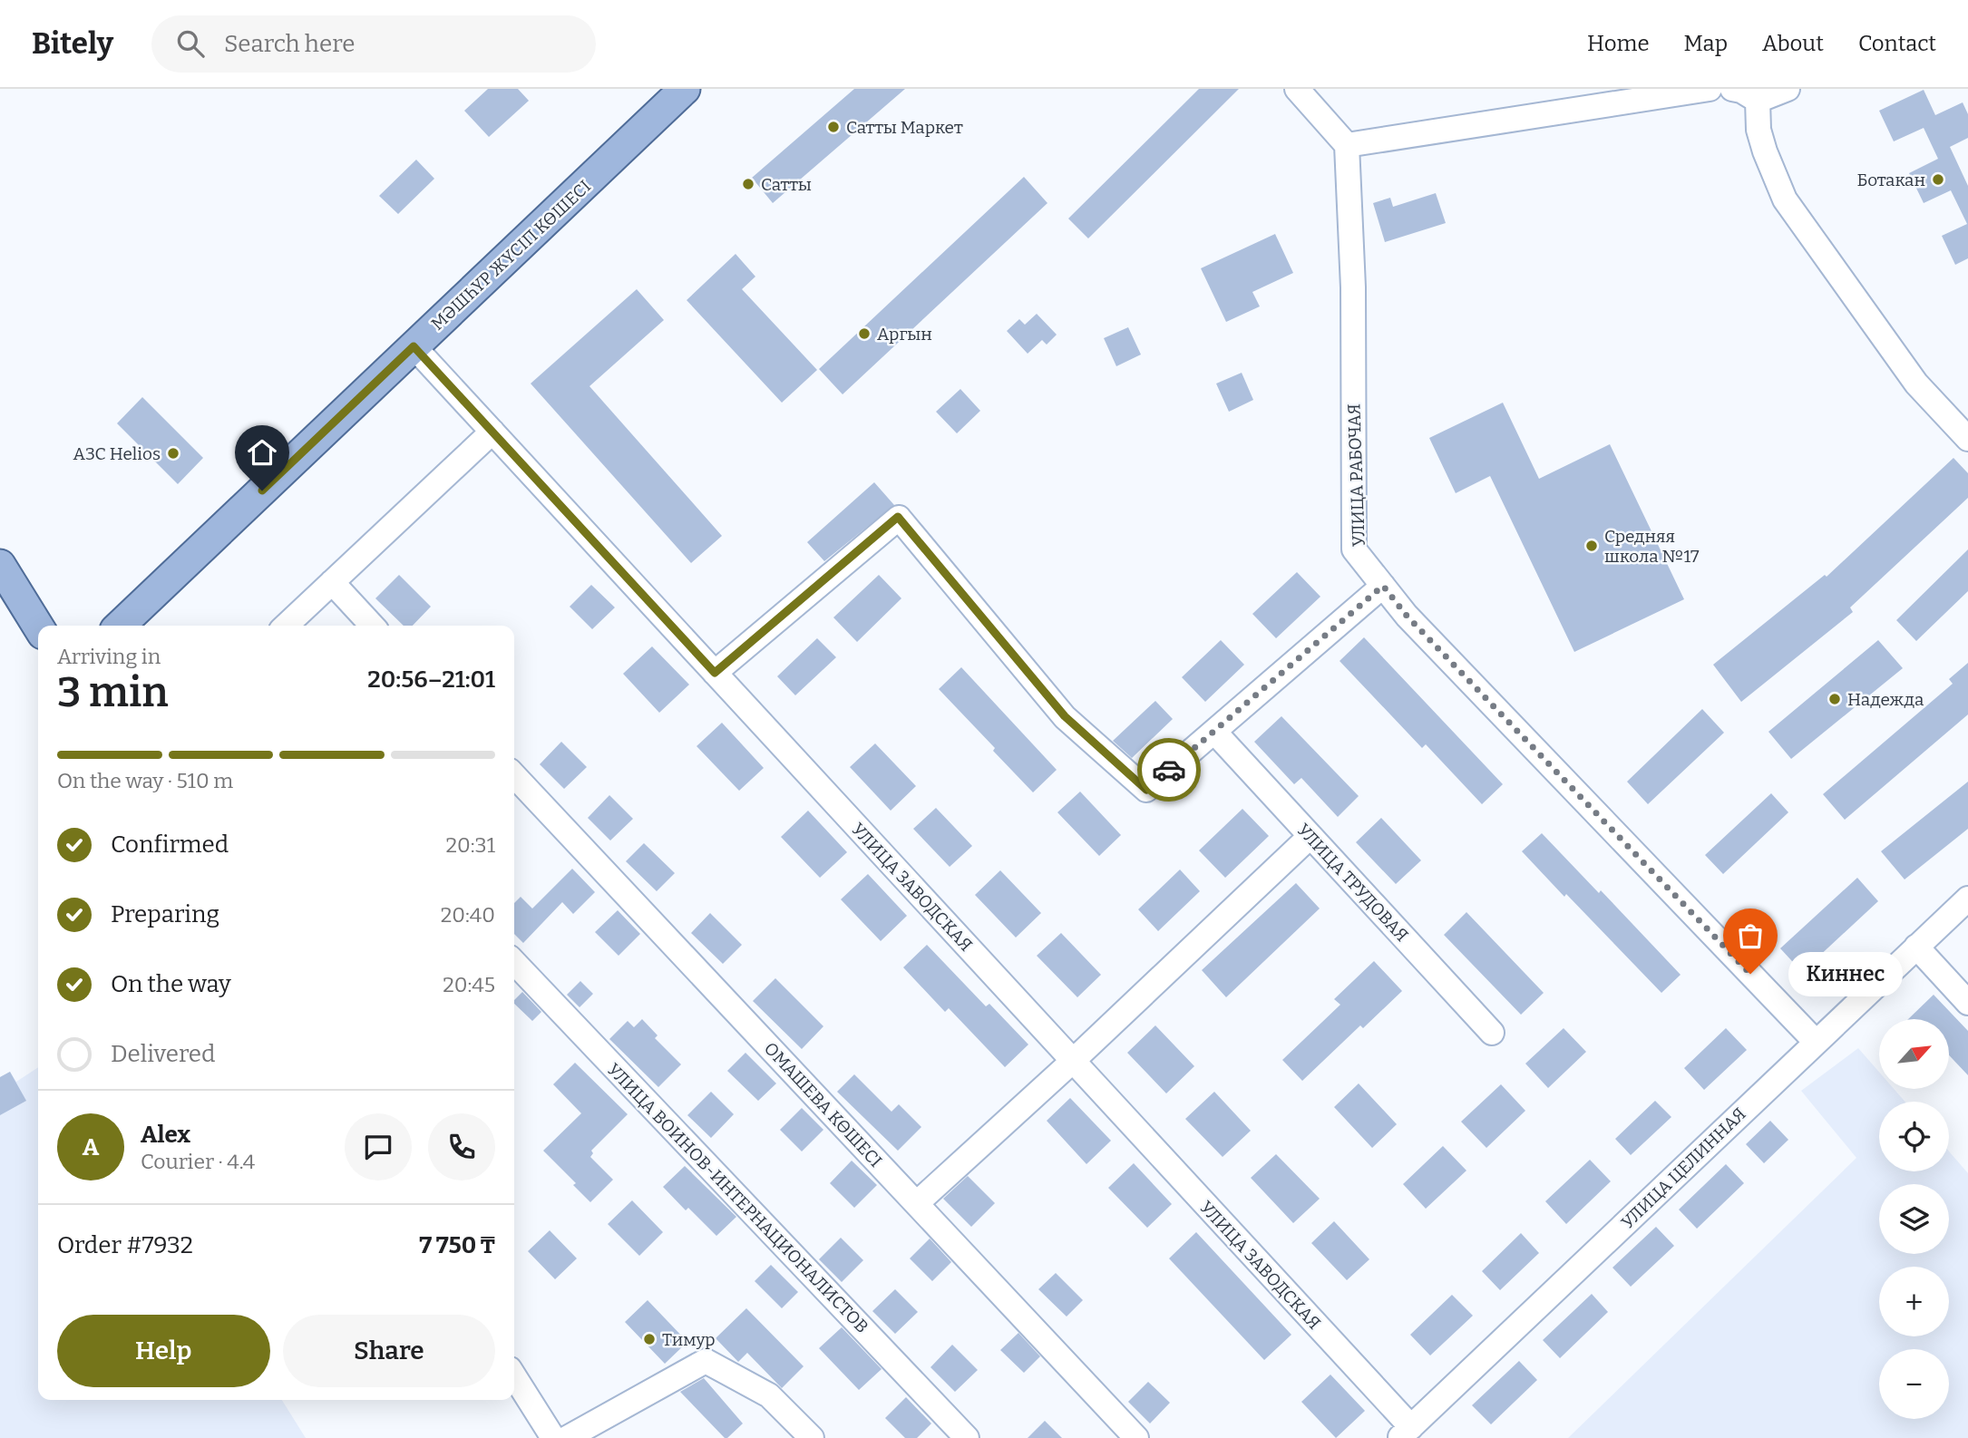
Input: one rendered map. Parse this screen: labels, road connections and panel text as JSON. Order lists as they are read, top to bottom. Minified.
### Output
{"streets":{"main road":["МӘШҺҮР ЖҮСІП КӨШЕСІ"],"street":["УЛИЦА РАБОЧАЯ","УЛИЦА ТРУДОВАЯ","УЛИЦА ЗАВОДСКАЯ","ОМАШЕВА КӨШЕСІ","УЛИЦА ЦЕЛИННАЯ","УЛИЦА ВОИНОВ-ИНТЕРНАЦИОНАЛИСТОВ"]},"crossings":[["МӘШҺҮР ЖҮСІП КӨШЕСІ","УЛИЦА ЗАВОДСКАЯ"],["УЛИЦА РАБОЧАЯ","УЛИЦА ЦЕЛИННАЯ"],["УЛИЦА ЗАВОДСКАЯ","УЛИЦА ЦЕЛИННАЯ"]],"places":["Сатты Маркет","Ботакан","Сатты","Аргын","АЗС Helios","Средняя школа №17","Надежда","Киннес","Тимур"],"north":"top right","page":{"header":"Bitely","search":"Search here","nav":["Home","Map","About","Contact"],"heading":["3 min","Arriving in","20:56–21:01"],"panel":["Alex","Courier · 4.4","Order #7932","7 750 ₸"],"bar":"On the way · 510 m","list":[["Confirmed","20:31"],["Preparing","20:40"],["On the way","20:45"],"Delivered"],"bubble":"Киннес","map_buttons":["+","−"],"round":"A","buttons":["Help","Share"]}}
